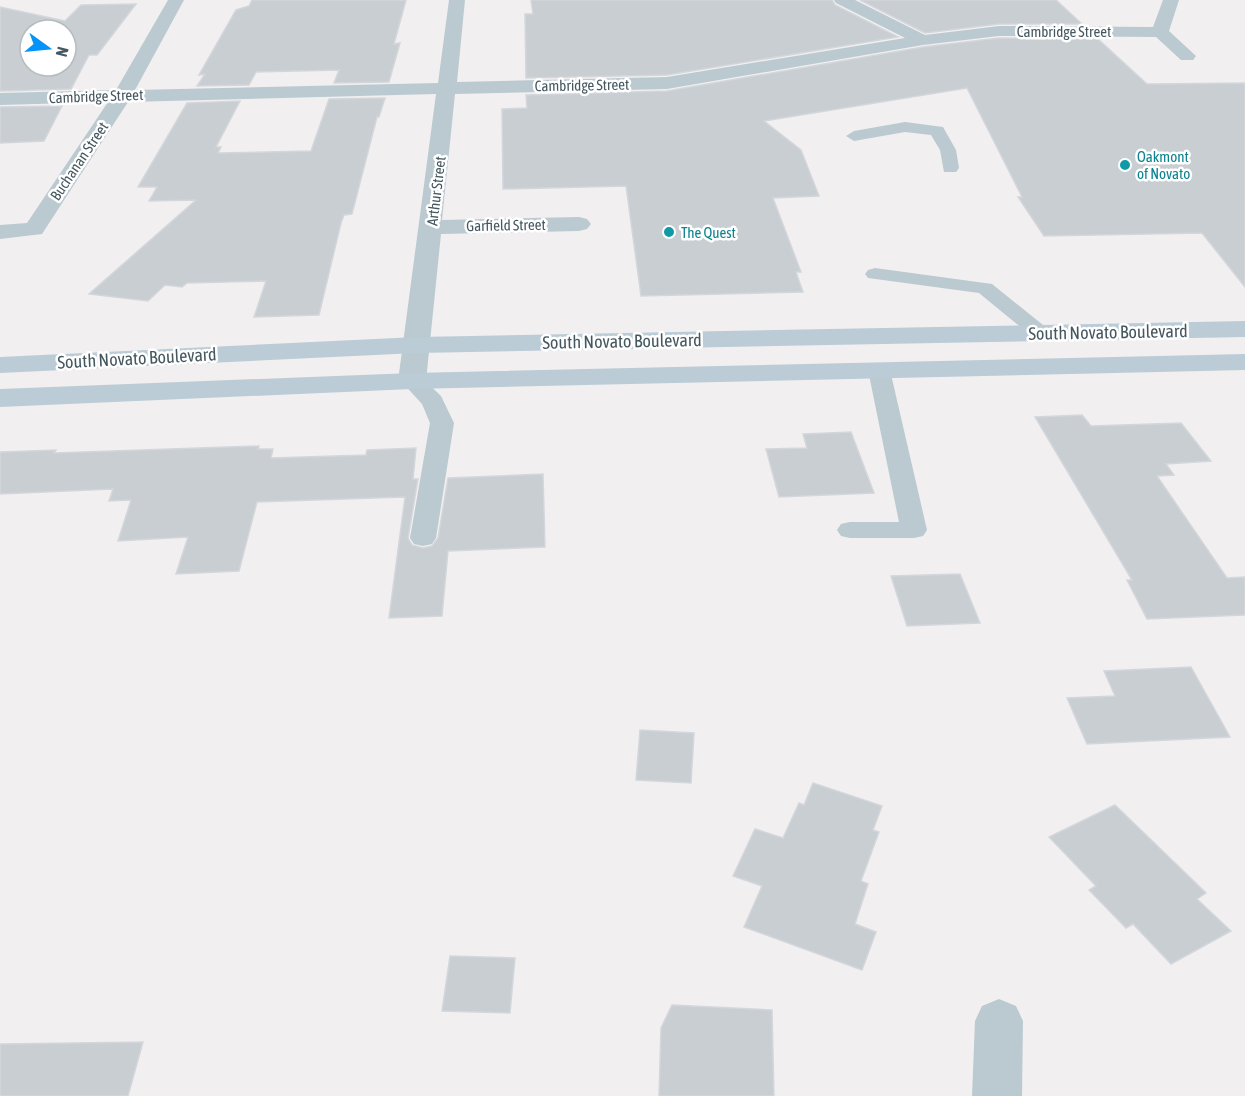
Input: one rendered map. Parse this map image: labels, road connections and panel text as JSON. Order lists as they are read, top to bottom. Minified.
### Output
{"streets":{"main road":["South Novato Boulevard"],"street":["Cambridge Street","Buchanan Street","Arthur Street","Garfield Street"]},"crossings":[["Cambridge Street","Buchanan Street"],["Cambridge Street","Arthur Street"],["Arthur Street","Garfield Street"],["Arthur Street","South Novato Boulevard"]],"places":["Oakmont of Novato","The Quest"],"north":"right"}
